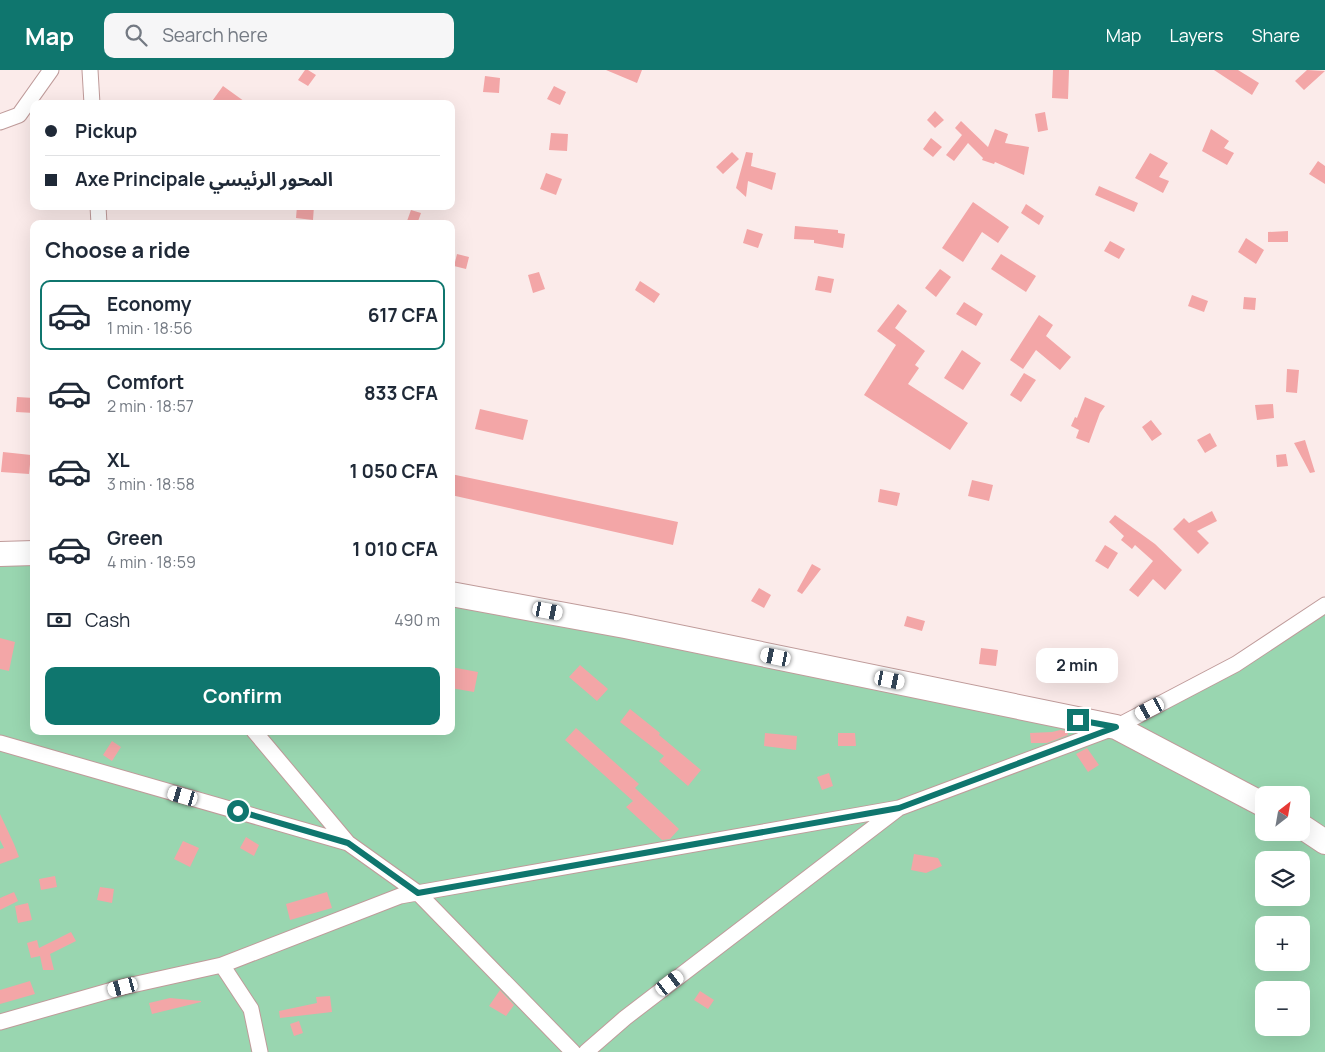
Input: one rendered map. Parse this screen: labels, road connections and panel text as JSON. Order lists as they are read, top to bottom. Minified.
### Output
{"north":"top right","page":{"header":"Map","search":"Search here","nav":["Map","Layers","Share"],"banner":["Pickup","Axe Principale المحور الرئيسي"],"heading":"Choose a ride","list":[{"name":"Economy","note":"1 min · 18:56","value":"617 CFA"},{"name":"Comfort","note":"2 min · 18:57","value":"833 CFA"},{"name":"XL","note":"3 min · 18:58","value":"1 050 CFA"},{"name":"Green","note":"4 min · 18:59","value":"1 010 CFA"}],"pay":["Cash","490 m"],"bubble":"2 min","buttons":"Confirm","map_buttons":["+","−"]}}
